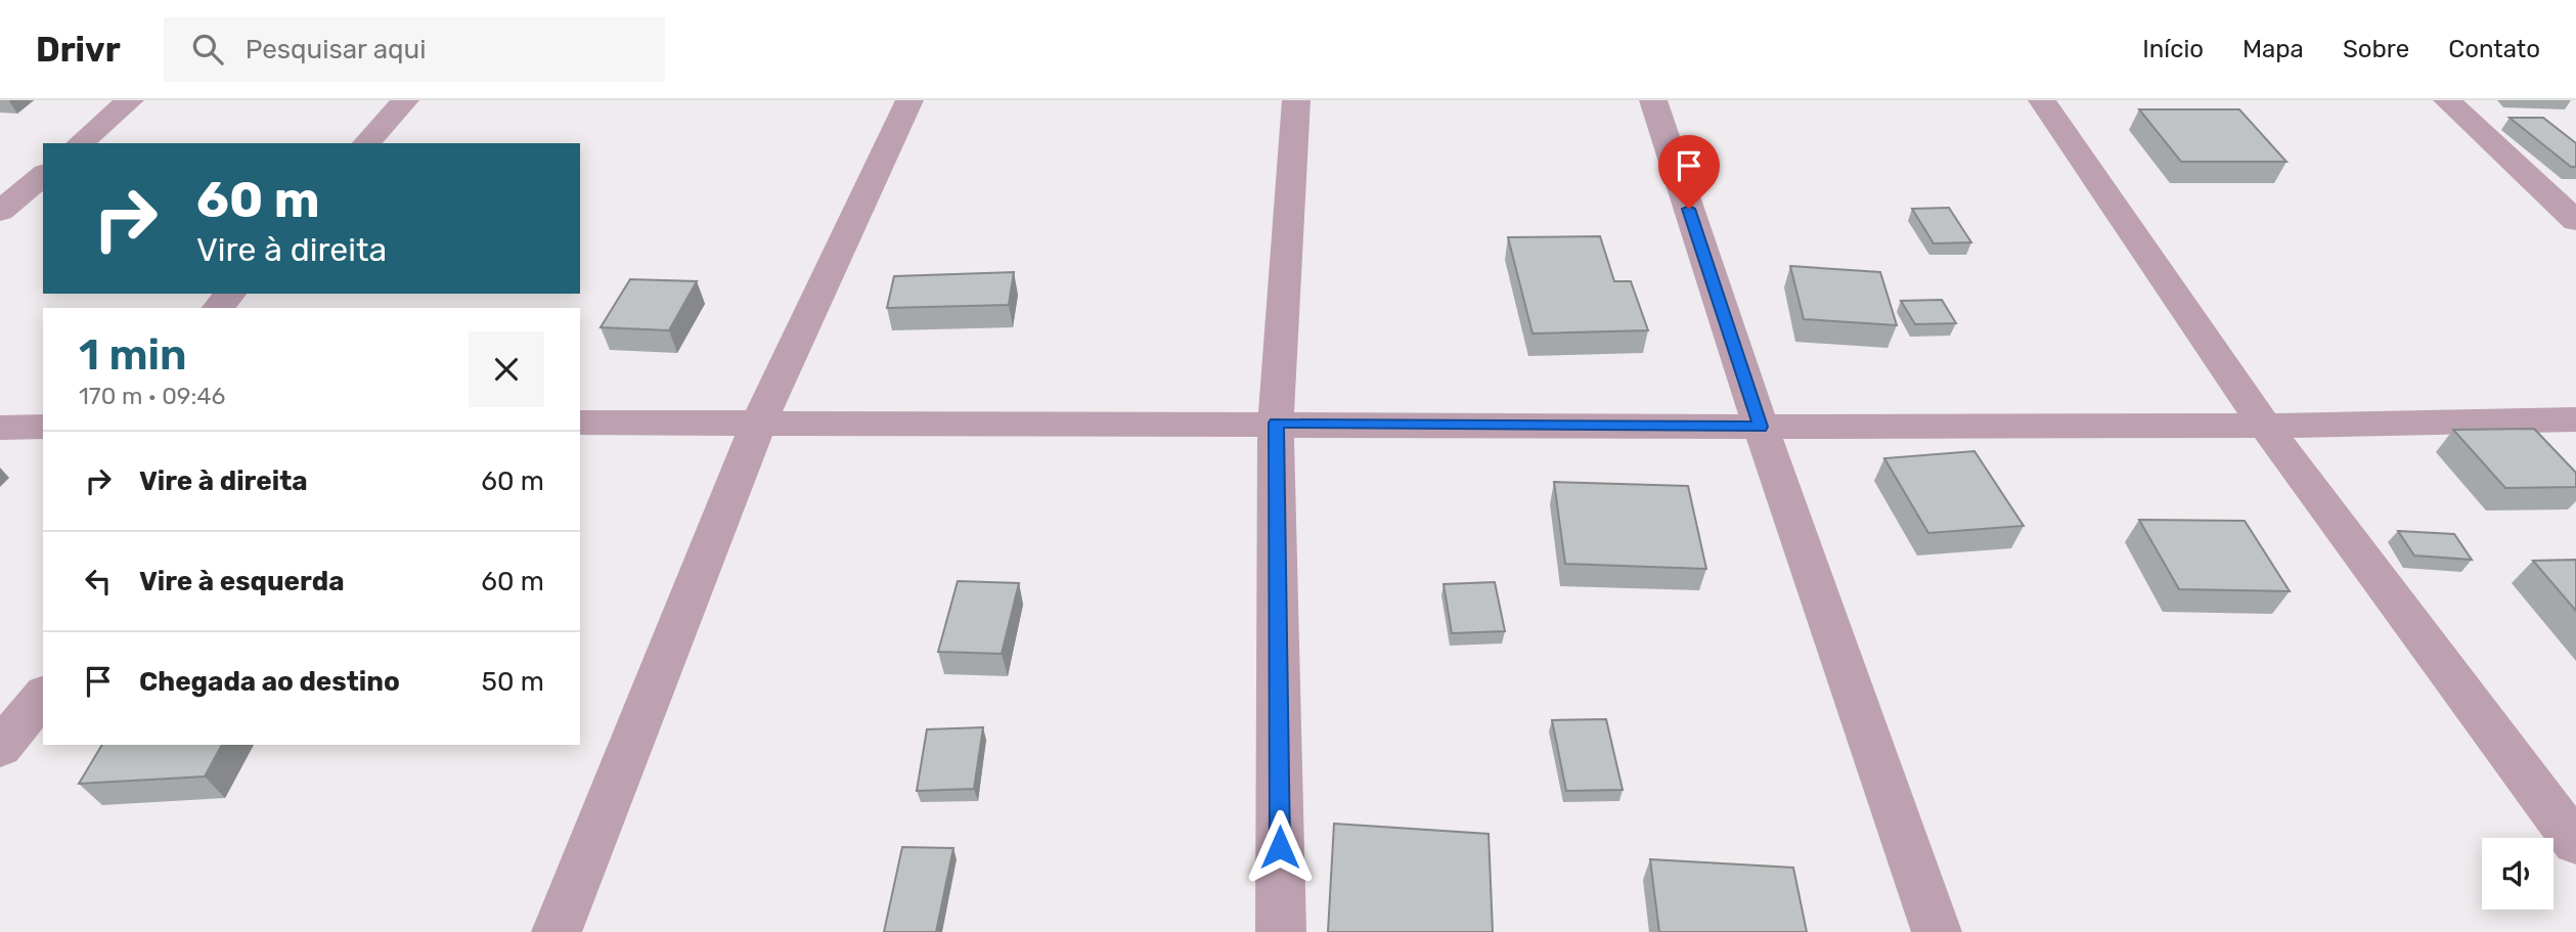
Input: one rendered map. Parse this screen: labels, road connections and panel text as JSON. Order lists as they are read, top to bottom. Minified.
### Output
{"page":{"header":"Drivr","search":"Pesquisar aqui","nav":["Início","Mapa","Sobre","Contato"],"turn":["60 m","Vire à direita"],"heading":["1 min","170 m · 09:46"],"list":[{"name":"Vire à direita","value":"60 m"},{"name":"Vire à esquerda","value":"60 m"},{"name":"Chegada ao destino","value":"50 m"}]}}
